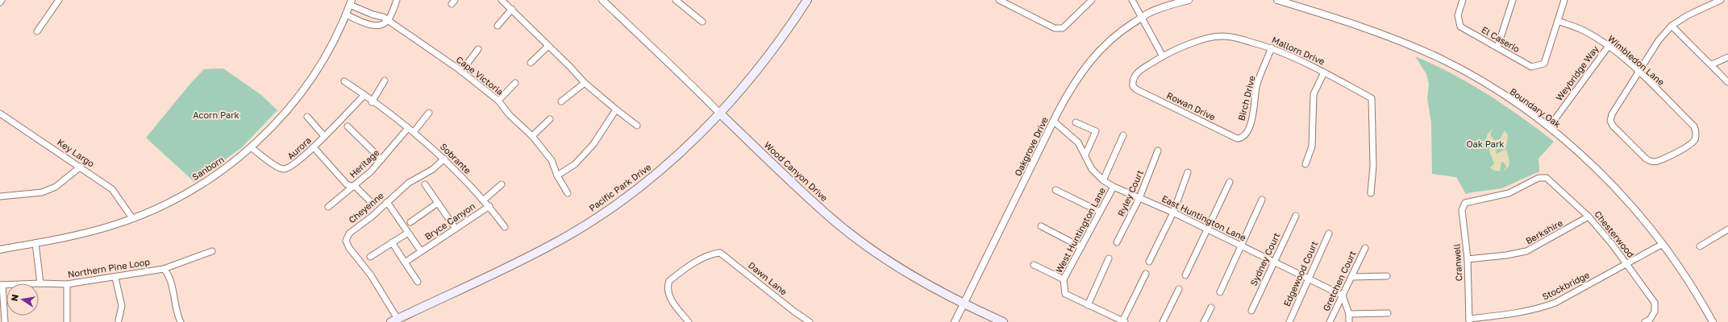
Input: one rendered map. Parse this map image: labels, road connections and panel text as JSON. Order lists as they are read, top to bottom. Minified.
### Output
{"streets":{"main road":["Wood Canyon Drive","Pacific Park Drive"],"street":["El Caserio","Mallorn Drive","Wimbledon Lane","Weybridge Way","Cape Victoria","Birch Drive","Rowan Drive","Boundary Oak","Oakgrove Drive","Aurora","Key Largo","Sobrante","Heritage","Sanborn","Ryley Court","Cheyenne","East Huntington Lane","Bryce Canyon","West Huntington Lane","Berkshire","Chesterwood","Sydney Court","Cranwell","Northern Pine Loop","Edgewood Court","Dawn Lane","Gretchen Court","Stockbridge"]},"crossings":[["El Caserio","Wimbledon Lane"],["Mallorn Drive","Birch Drive"],["Mallorn Drive","Rowan Drive"],["Wimbledon Lane","Weybridge Way"],["Weybridge Way","Boundary Oak"],["Cape Victoria","Sanborn"],["Birch Drive","Rowan Drive"],["Boundary Oak","Stockbridge"],["Oakgrove Drive","Wood Canyon Drive"],["Oakgrove Drive","East Huntington Lane"],["Aurora","Sobrante"],["Aurora","Sanborn"],["Key Largo","Sanborn"],["Sobrante","Heritage"],["Sobrante","Cheyenne"],["Sobrante","Bryce Canyon"],["Wood Canyon Drive","Pacific Park Drive"],["Pacific Park Drive","Cheyenne"],["Ryley Court","East Huntington Lane"],["Cheyenne","Bryce Canyon"],["East Huntington Lane","West Huntington Lane"],["East Huntington Lane","Sydney Court"],["East Huntington Lane","Edgewood Court"],["East Huntington Lane","Gretchen Court"],["Berkshire","Chesterwood"],["Berkshire","Cranwell"],["Chesterwood","Cranwell"],["Chesterwood","Stockbridge"],["Cranwell","Stockbridge"]],"parks":["Acorn Park","Oak Park"],"north":"left"}
